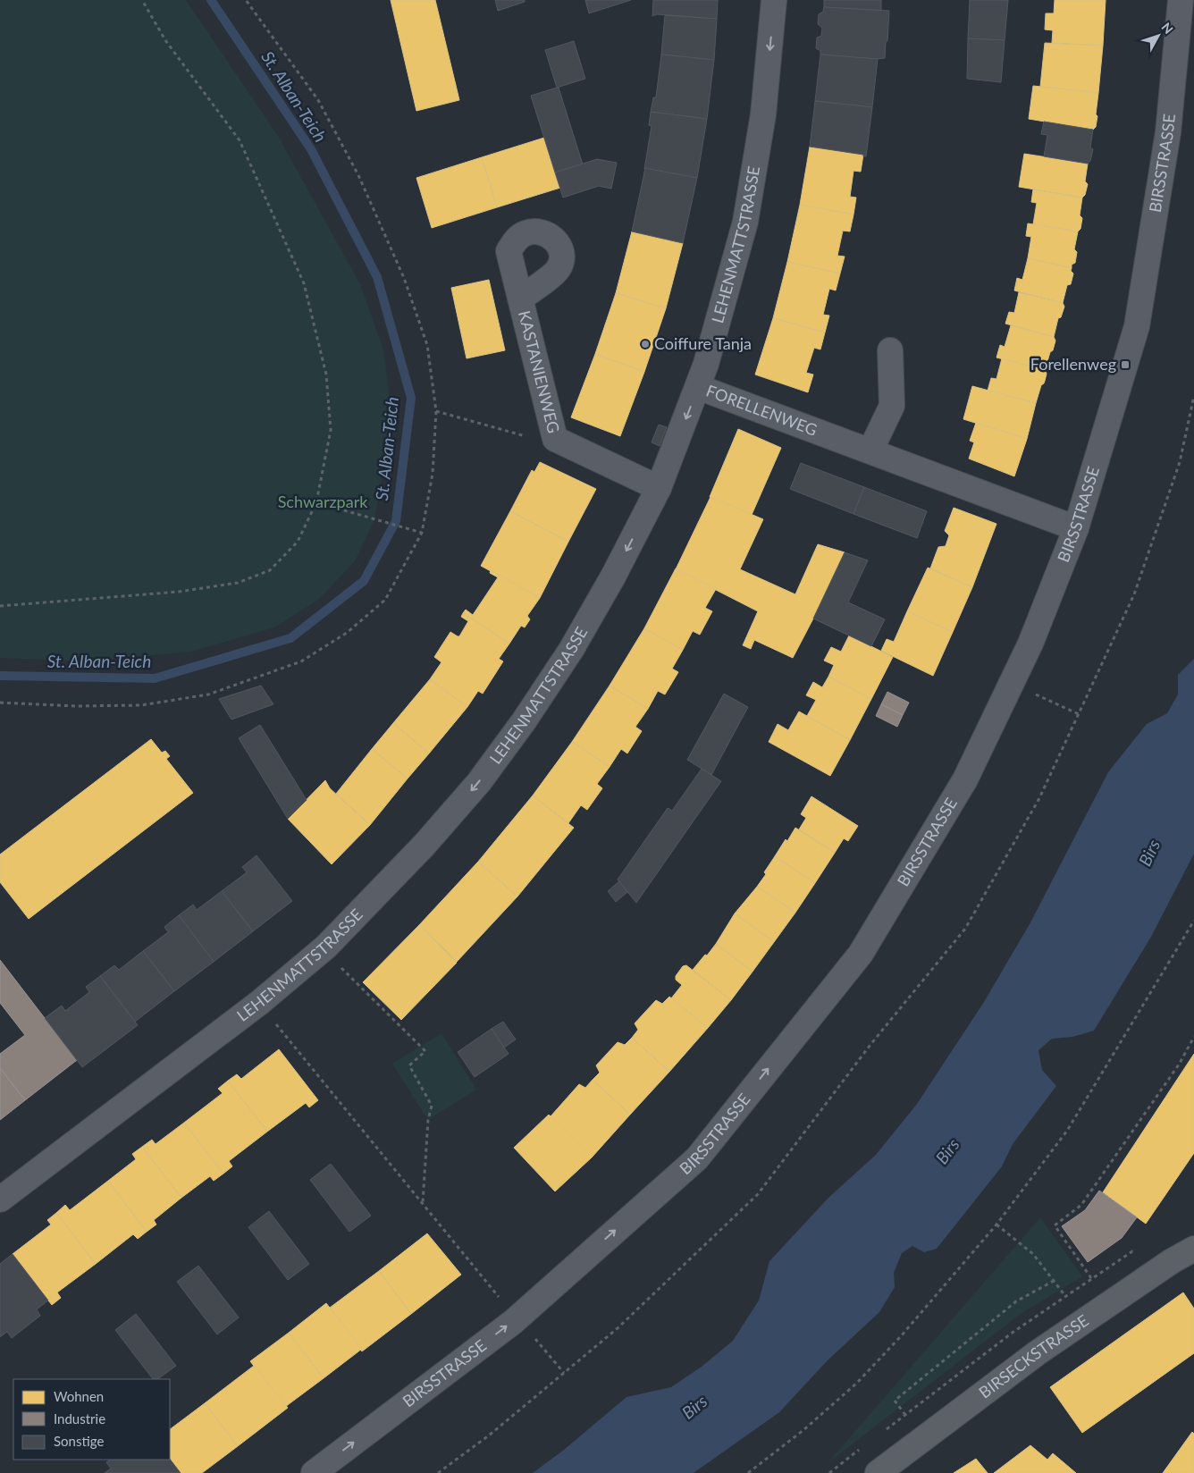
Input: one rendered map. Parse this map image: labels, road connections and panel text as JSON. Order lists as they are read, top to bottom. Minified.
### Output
{"streets":{"main road":["BIRSECKSTRASSE"],"street":["BIRSSTRASSE","LEHENMATTSTRASSE","KASTANIENWEG","FORELLENWEG"]},"crossings":[["BIRSSTRASSE","FORELLENWEG"],["LEHENMATTSTRASSE","KASTANIENWEG"],["LEHENMATTSTRASSE","FORELLENWEG"]],"one_way":["BIRSSTRASSE","LEHENMATTSTRASSE"],"water":["St. Alban-Teich","Birs"],"parks":["Schwarzpark"],"places":{"other":["Coiffure Tanja"],"transit":["Forellenweg"]},"legend":["Wohnen","Industrie","Sonstige"],"north":"top right"}
